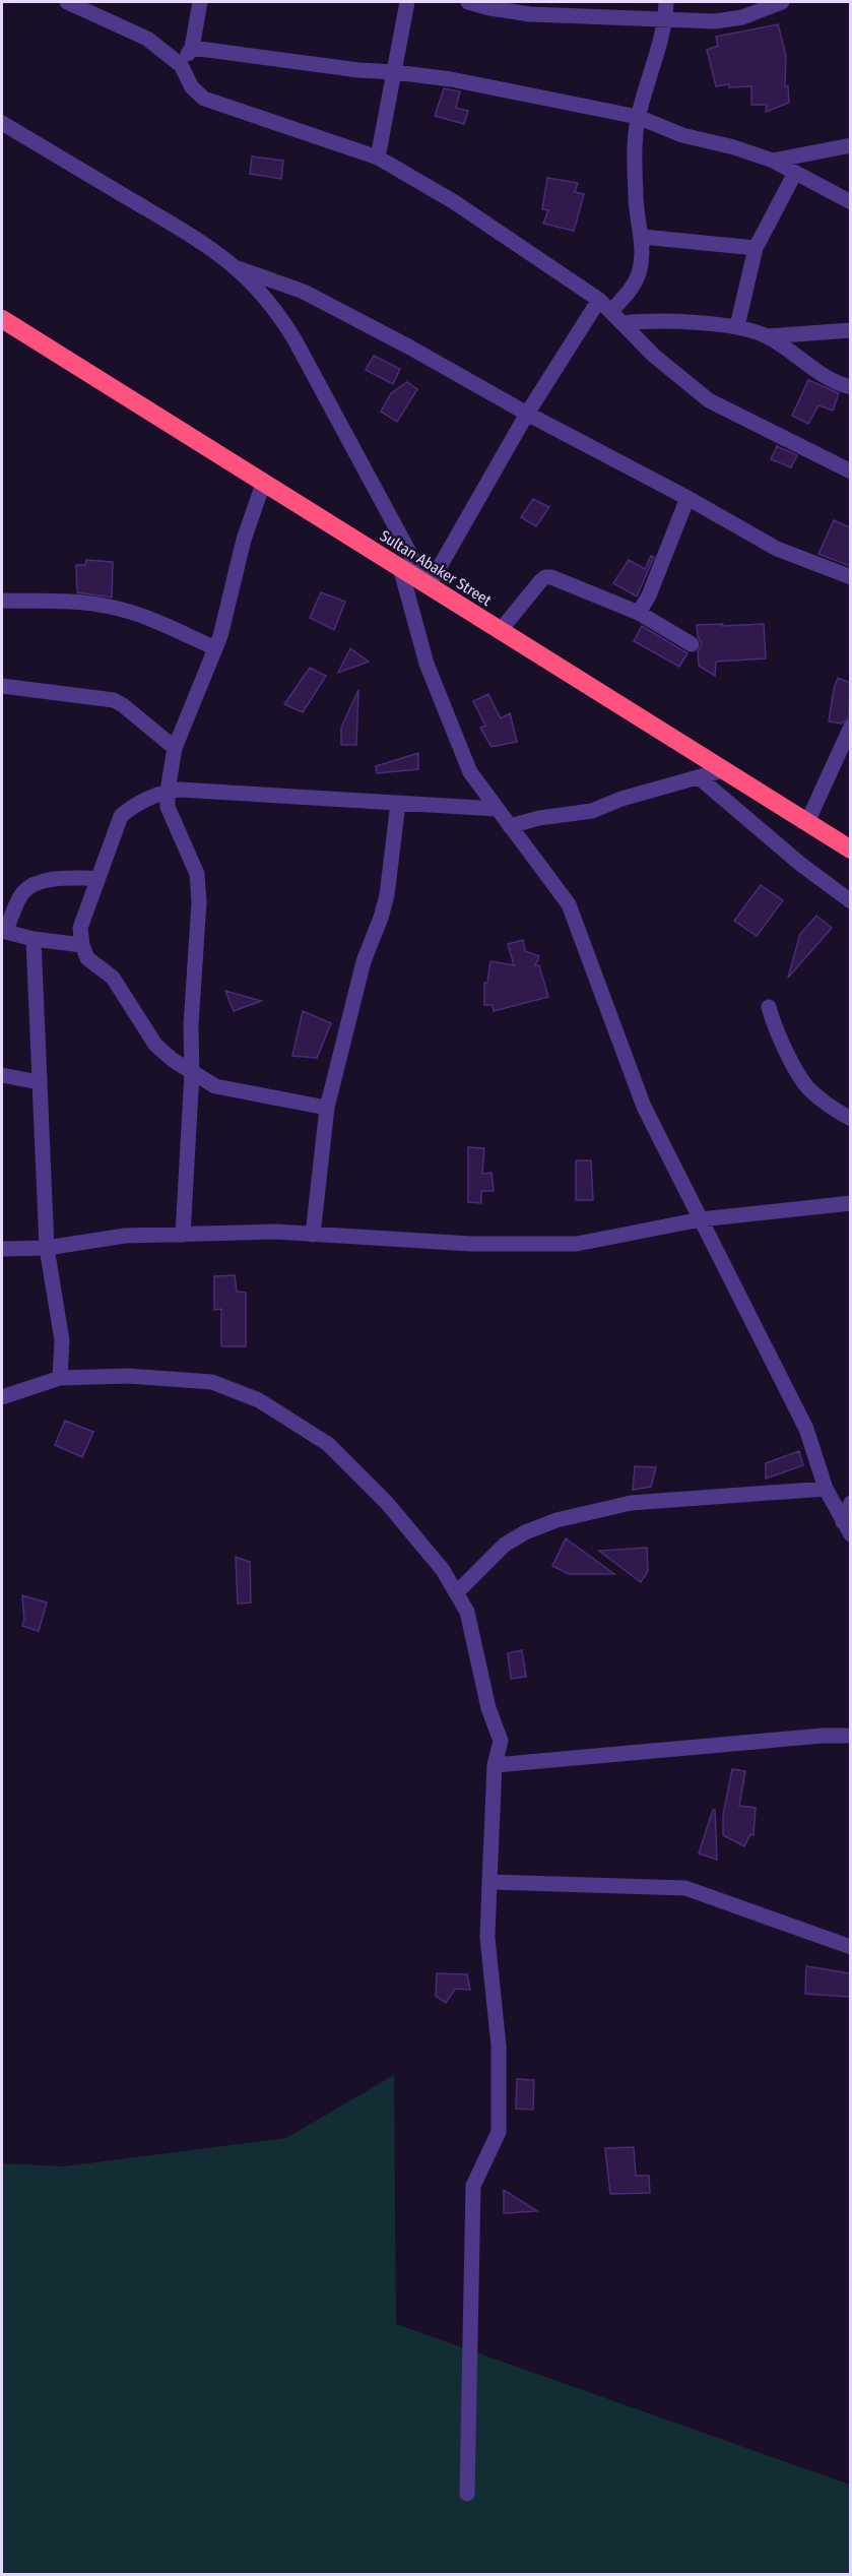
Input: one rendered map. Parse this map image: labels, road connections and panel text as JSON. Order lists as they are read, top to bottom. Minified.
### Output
{"streets":{"highway":["Sultan Abaker Street"]}}
